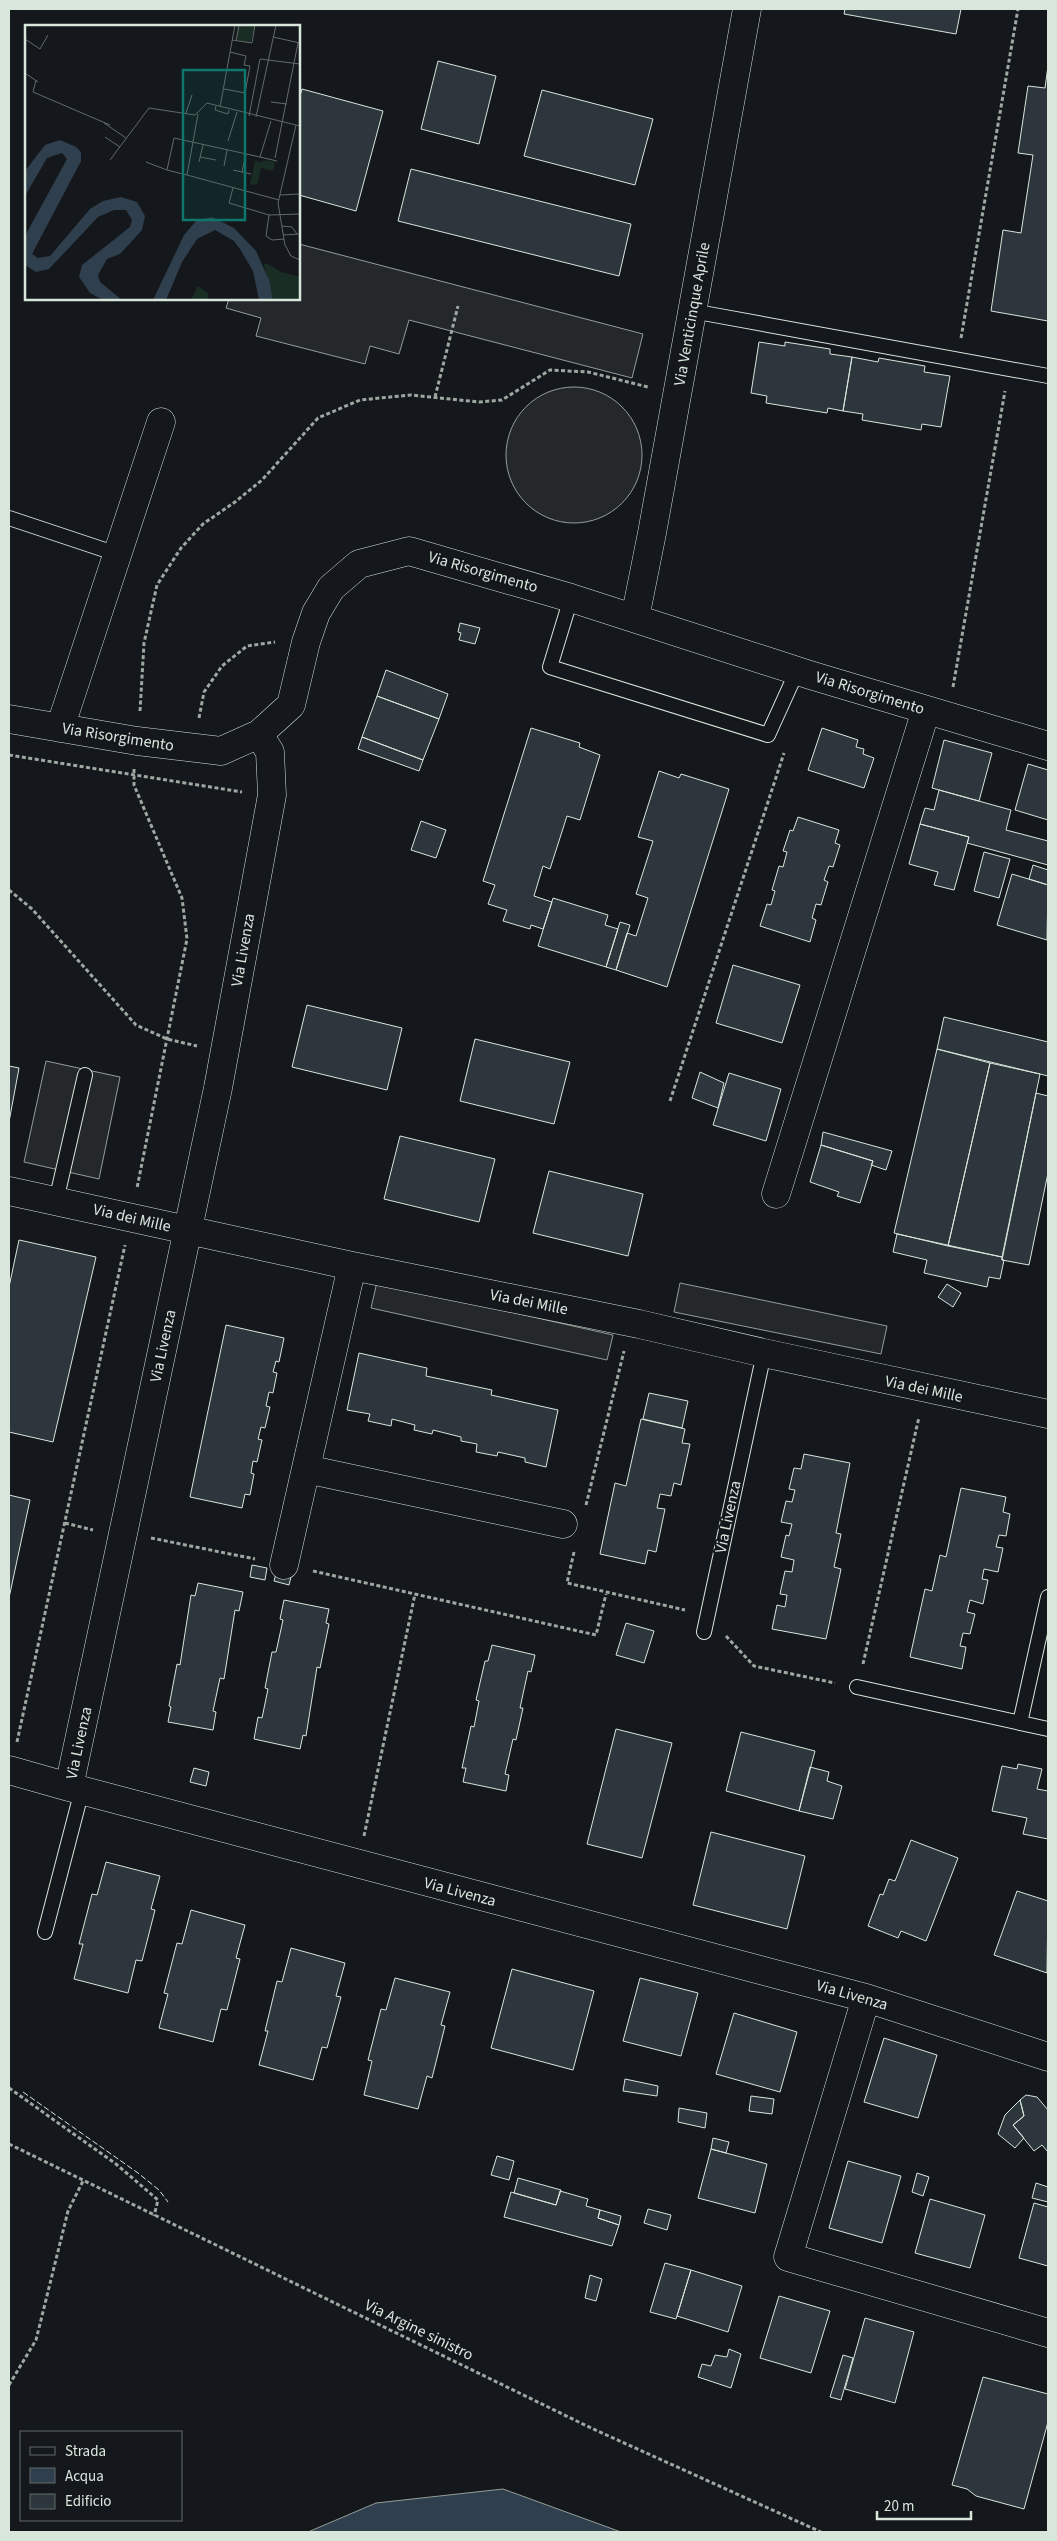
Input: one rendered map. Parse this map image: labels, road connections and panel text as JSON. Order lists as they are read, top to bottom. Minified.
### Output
{"streets":{"street":["Via Venticinque Aprile","Via Risorgimento","Via Livenza","Via dei Mille"],"path":["Via Argine sinistro"]},"crossings":[["Via Venticinque Aprile","Via Risorgimento"],["Via Risorgimento","Via Livenza"],["Via Livenza","Via dei Mille"]],"legend":["Strada","Acqua","Edificio"],"scale_bar":"20 m"}
